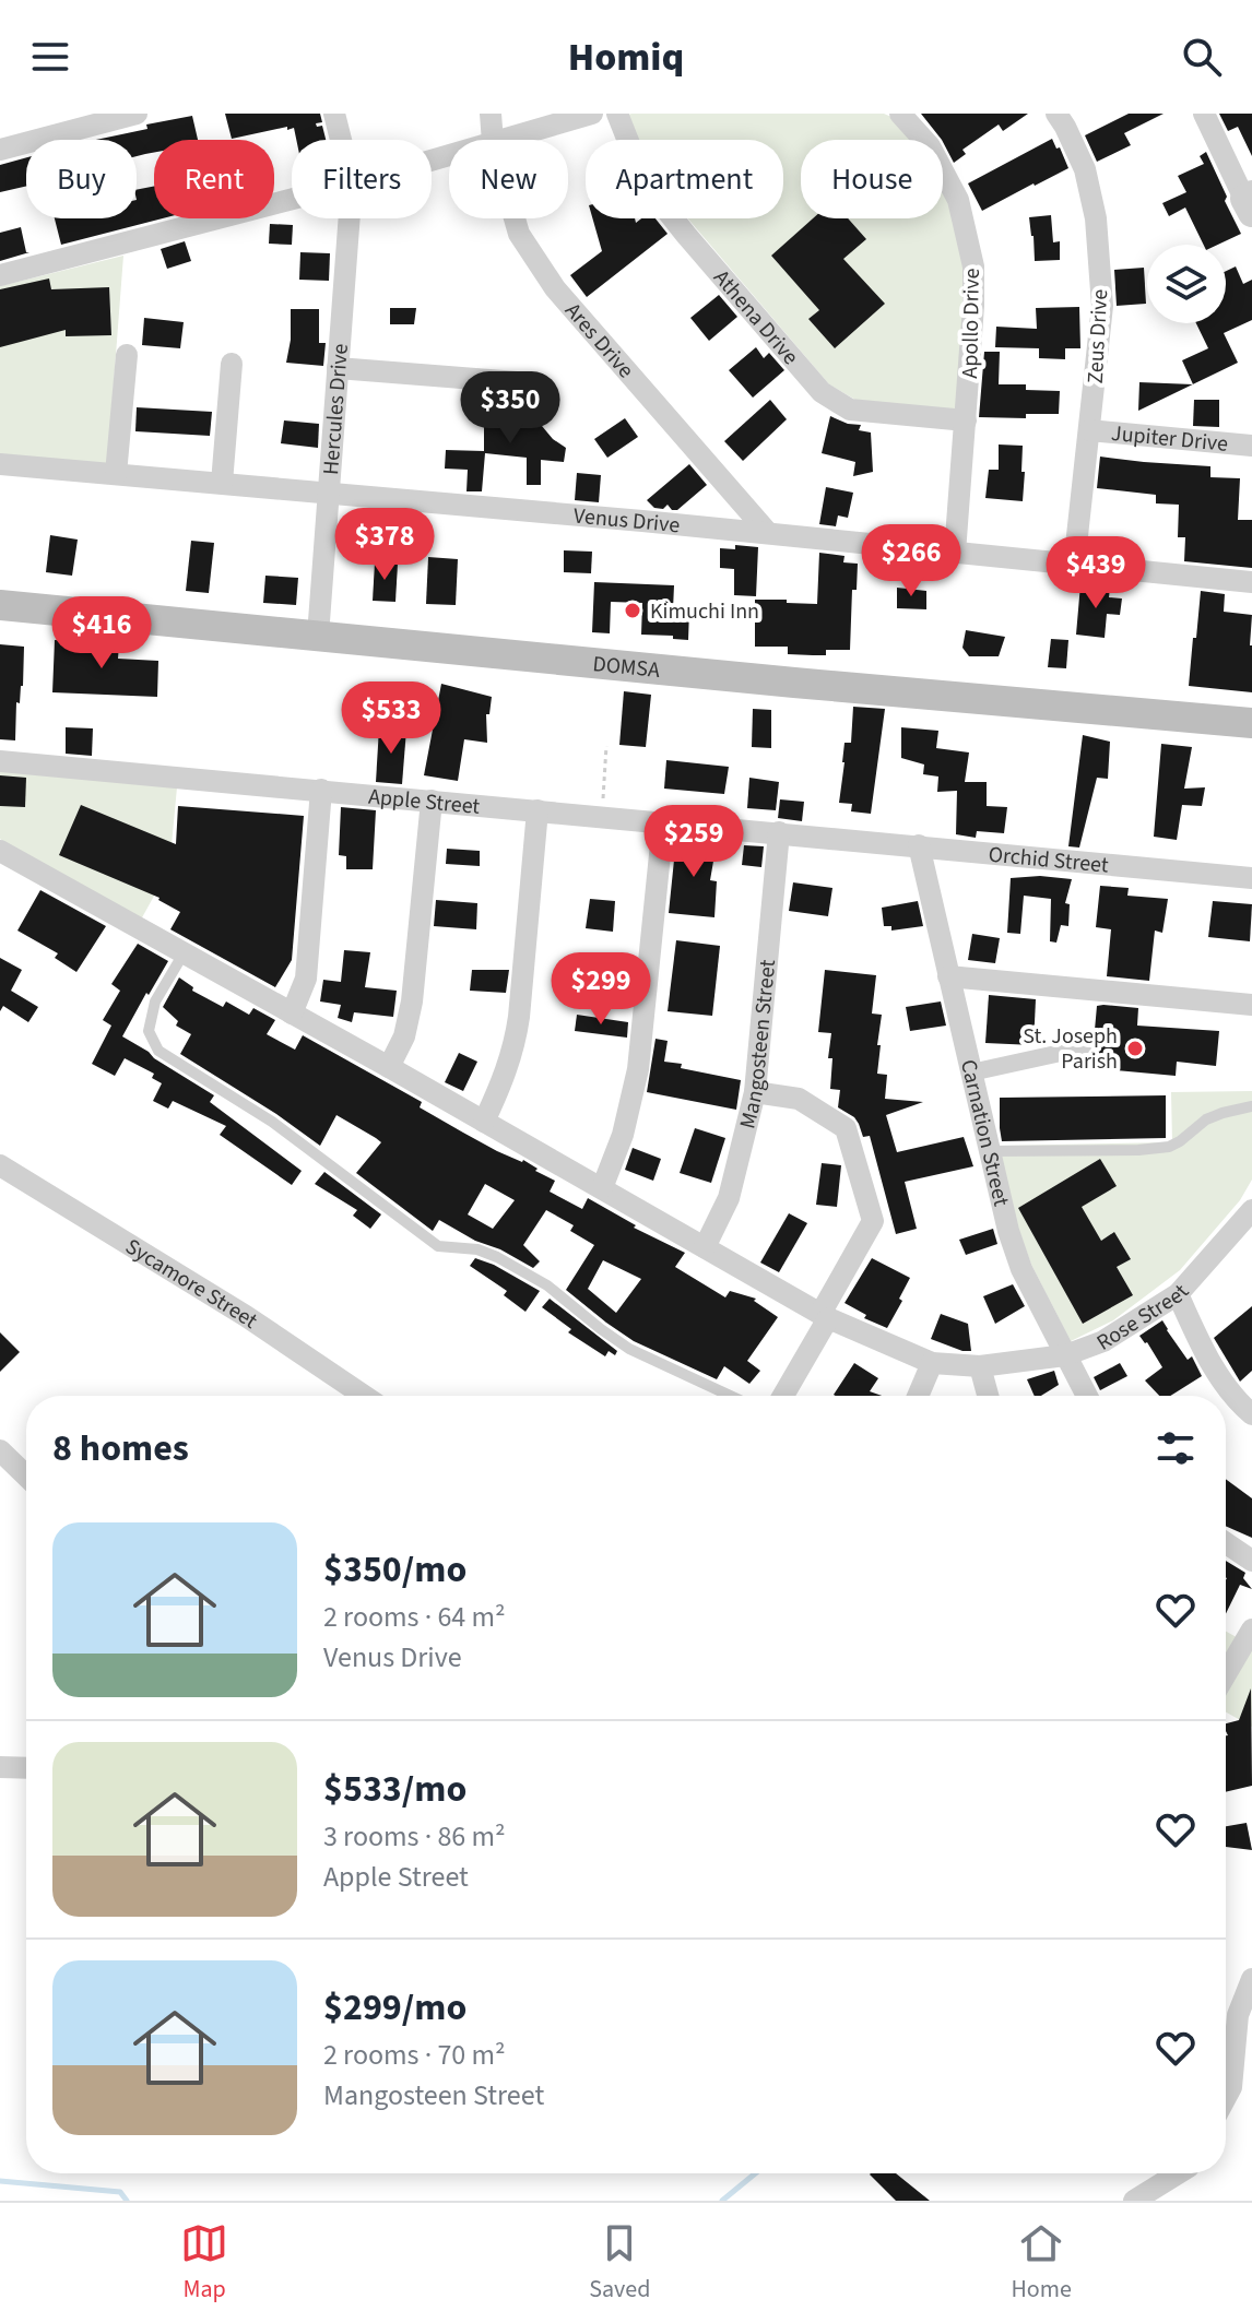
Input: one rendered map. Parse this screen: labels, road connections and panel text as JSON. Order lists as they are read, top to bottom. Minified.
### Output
{"streets":{"main road":["DOMSA"],"street":["Athena Drive","Apollo Drive","Zeus Drive","Ares Drive","Hercules Drive","Jupiter Drive","Venus Drive","Apple Street","Orchid Street","Mangosteen Street","Carnation Street","Sycamore Street","Rose Street"]},"crossings":[["Athena Drive","Apollo Drive"],["Apollo Drive","Venus Drive"],["Zeus Drive","Jupiter Drive"],["Zeus Drive","Venus Drive"],["Ares Drive","Venus Drive"],["Hercules Drive","Venus Drive"],["Hercules Drive","DOMSA"],["Apple Street","Orchid Street"],["Apple Street","Mangosteen Street"],["Orchid Street","Carnation Street"],["Mangosteen Street","Rose Street"],["Carnation Street","Rose Street"]],"places":["Kimuchi Inn","St. Joseph Parish"],"page":{"header":"Homiq","chip":["Buy","Rent","Filters","New","Apartment","House"],"price":["$350","$378","$266","$439","$416","$533","$259","$299"],"heading":"8 homes","list":[{"name":"$350/mo","note":"2 rooms · 64 m² · Venus Drive"},{"name":"$533/mo","note":"3 rooms · 86 m² · Apple Street"},{"name":"$299/mo","note":"2 rooms · 70 m² · Mangosteen Street"}],"tabs":["Map","Saved","Home"]}}
